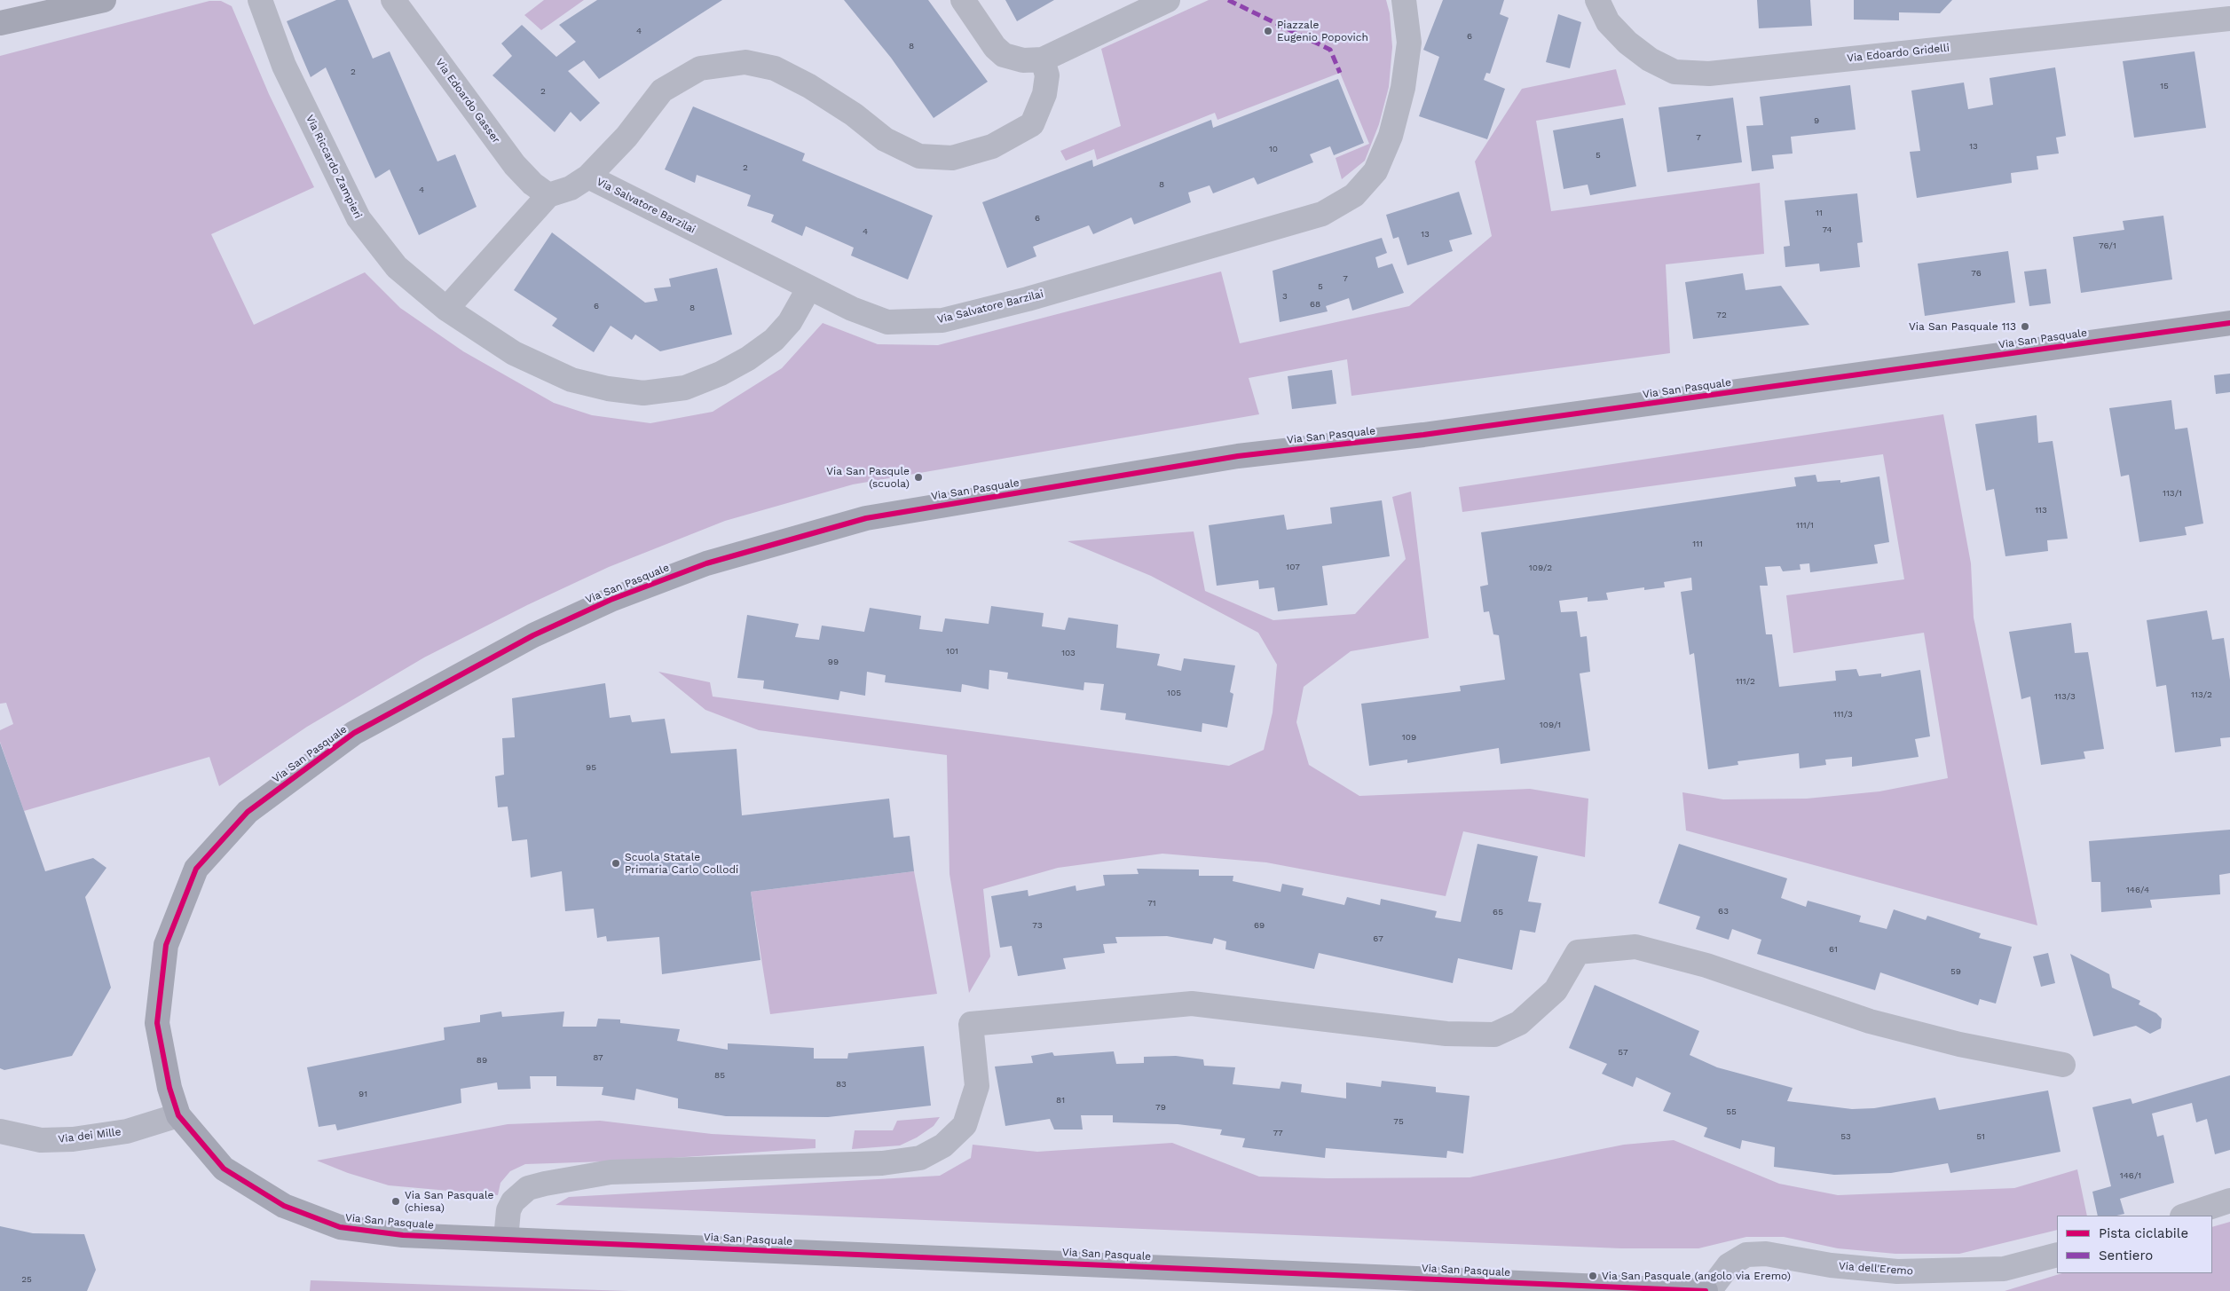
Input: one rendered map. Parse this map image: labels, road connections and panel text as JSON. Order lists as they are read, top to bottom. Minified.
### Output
{"streets":{"street":["Via Edoardo Gridelli","Via Edoardo Gasser","Via Riccardo Zampieri","Via Salvatore Barzilai","Via San Pasquale","Via dei Mille","Via dell'Eremo"]},"crossings":[["Via Riccardo Zampieri","Via Salvatore Barzilai"],["Via San Pasquale","Via dei Mille"],["Via San Pasquale","Via dell'Eremo"]],"places":["Piazzale Eugenio Popovich","Via San Pasquale 113","Via San Pasqule (scuola)","Scuola Statale Primaria Carlo Collodi","Via San Pasquale (chiesa)","Via San Pasquale (angolo via Eremo)"],"house_numbers":["4","6","8","2","15","2","9","7","13","10","5","2","8","4","11","6","74","4","13","76/1","76","7","5","3","68","6","8","72","113/1","113","111/1","111","107","109/2","101","103","99","111/2","105","113/2","113/3","111/3","109/1","109","95","146/4","71","63","65","73","69","67","61","59","57","87","89","85","83","91","81","79","55","75","77","53","51","146/1","25"],"legend":["Pista ciclabile","Sentiero"]}
